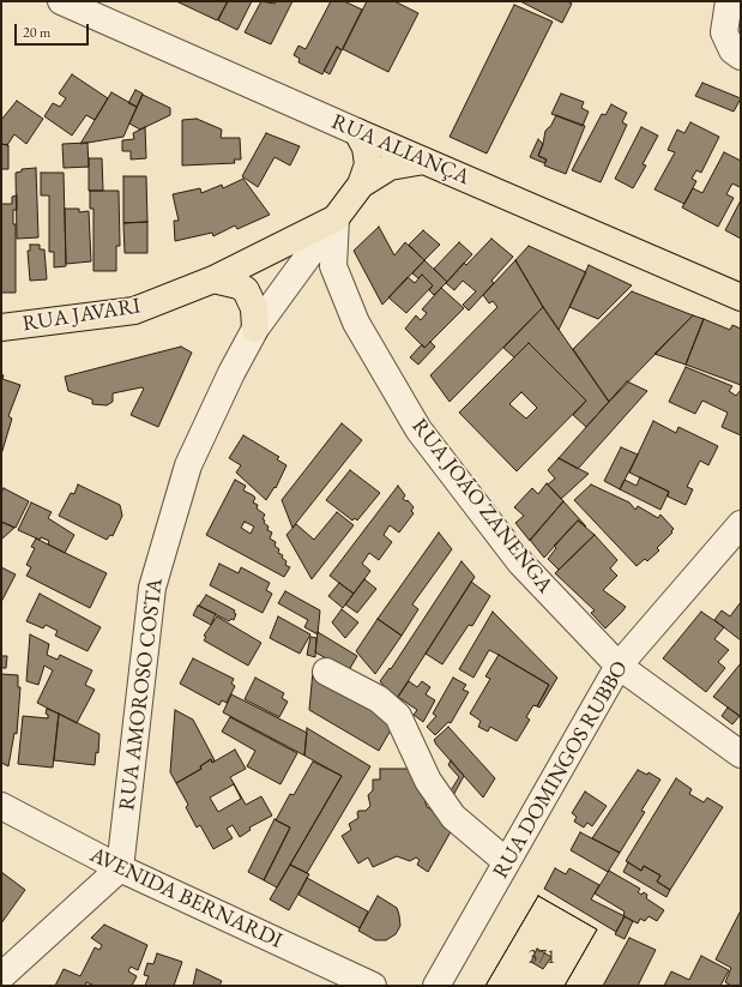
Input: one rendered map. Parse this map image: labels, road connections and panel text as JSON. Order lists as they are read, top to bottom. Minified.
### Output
{"streets":{"main road":["RUA ALIANÇA","RUA JAVARI","RUA AMOROSO COSTA"],"street":["RUA JOÃO ZANENGA","RUA DOMINGOS RUBBO","AVENIDA BERNARDI"]},"crossings":[["RUA ALIANÇA","RUA AMOROSO COSTA"],["RUA JAVARI","RUA JOÃO ZANENGA"],["RUA JAVARI","RUA AMOROSO COSTA"],["RUA JOÃO ZANENGA","RUA AMOROSO COSTA"],["RUA JOÃO ZANENGA","RUA DOMINGOS RUBBO"],["RUA AMOROSO COSTA","AVENIDA BERNARDI"]],"house_numbers":["371"],"scale_bar":"20 m"}
